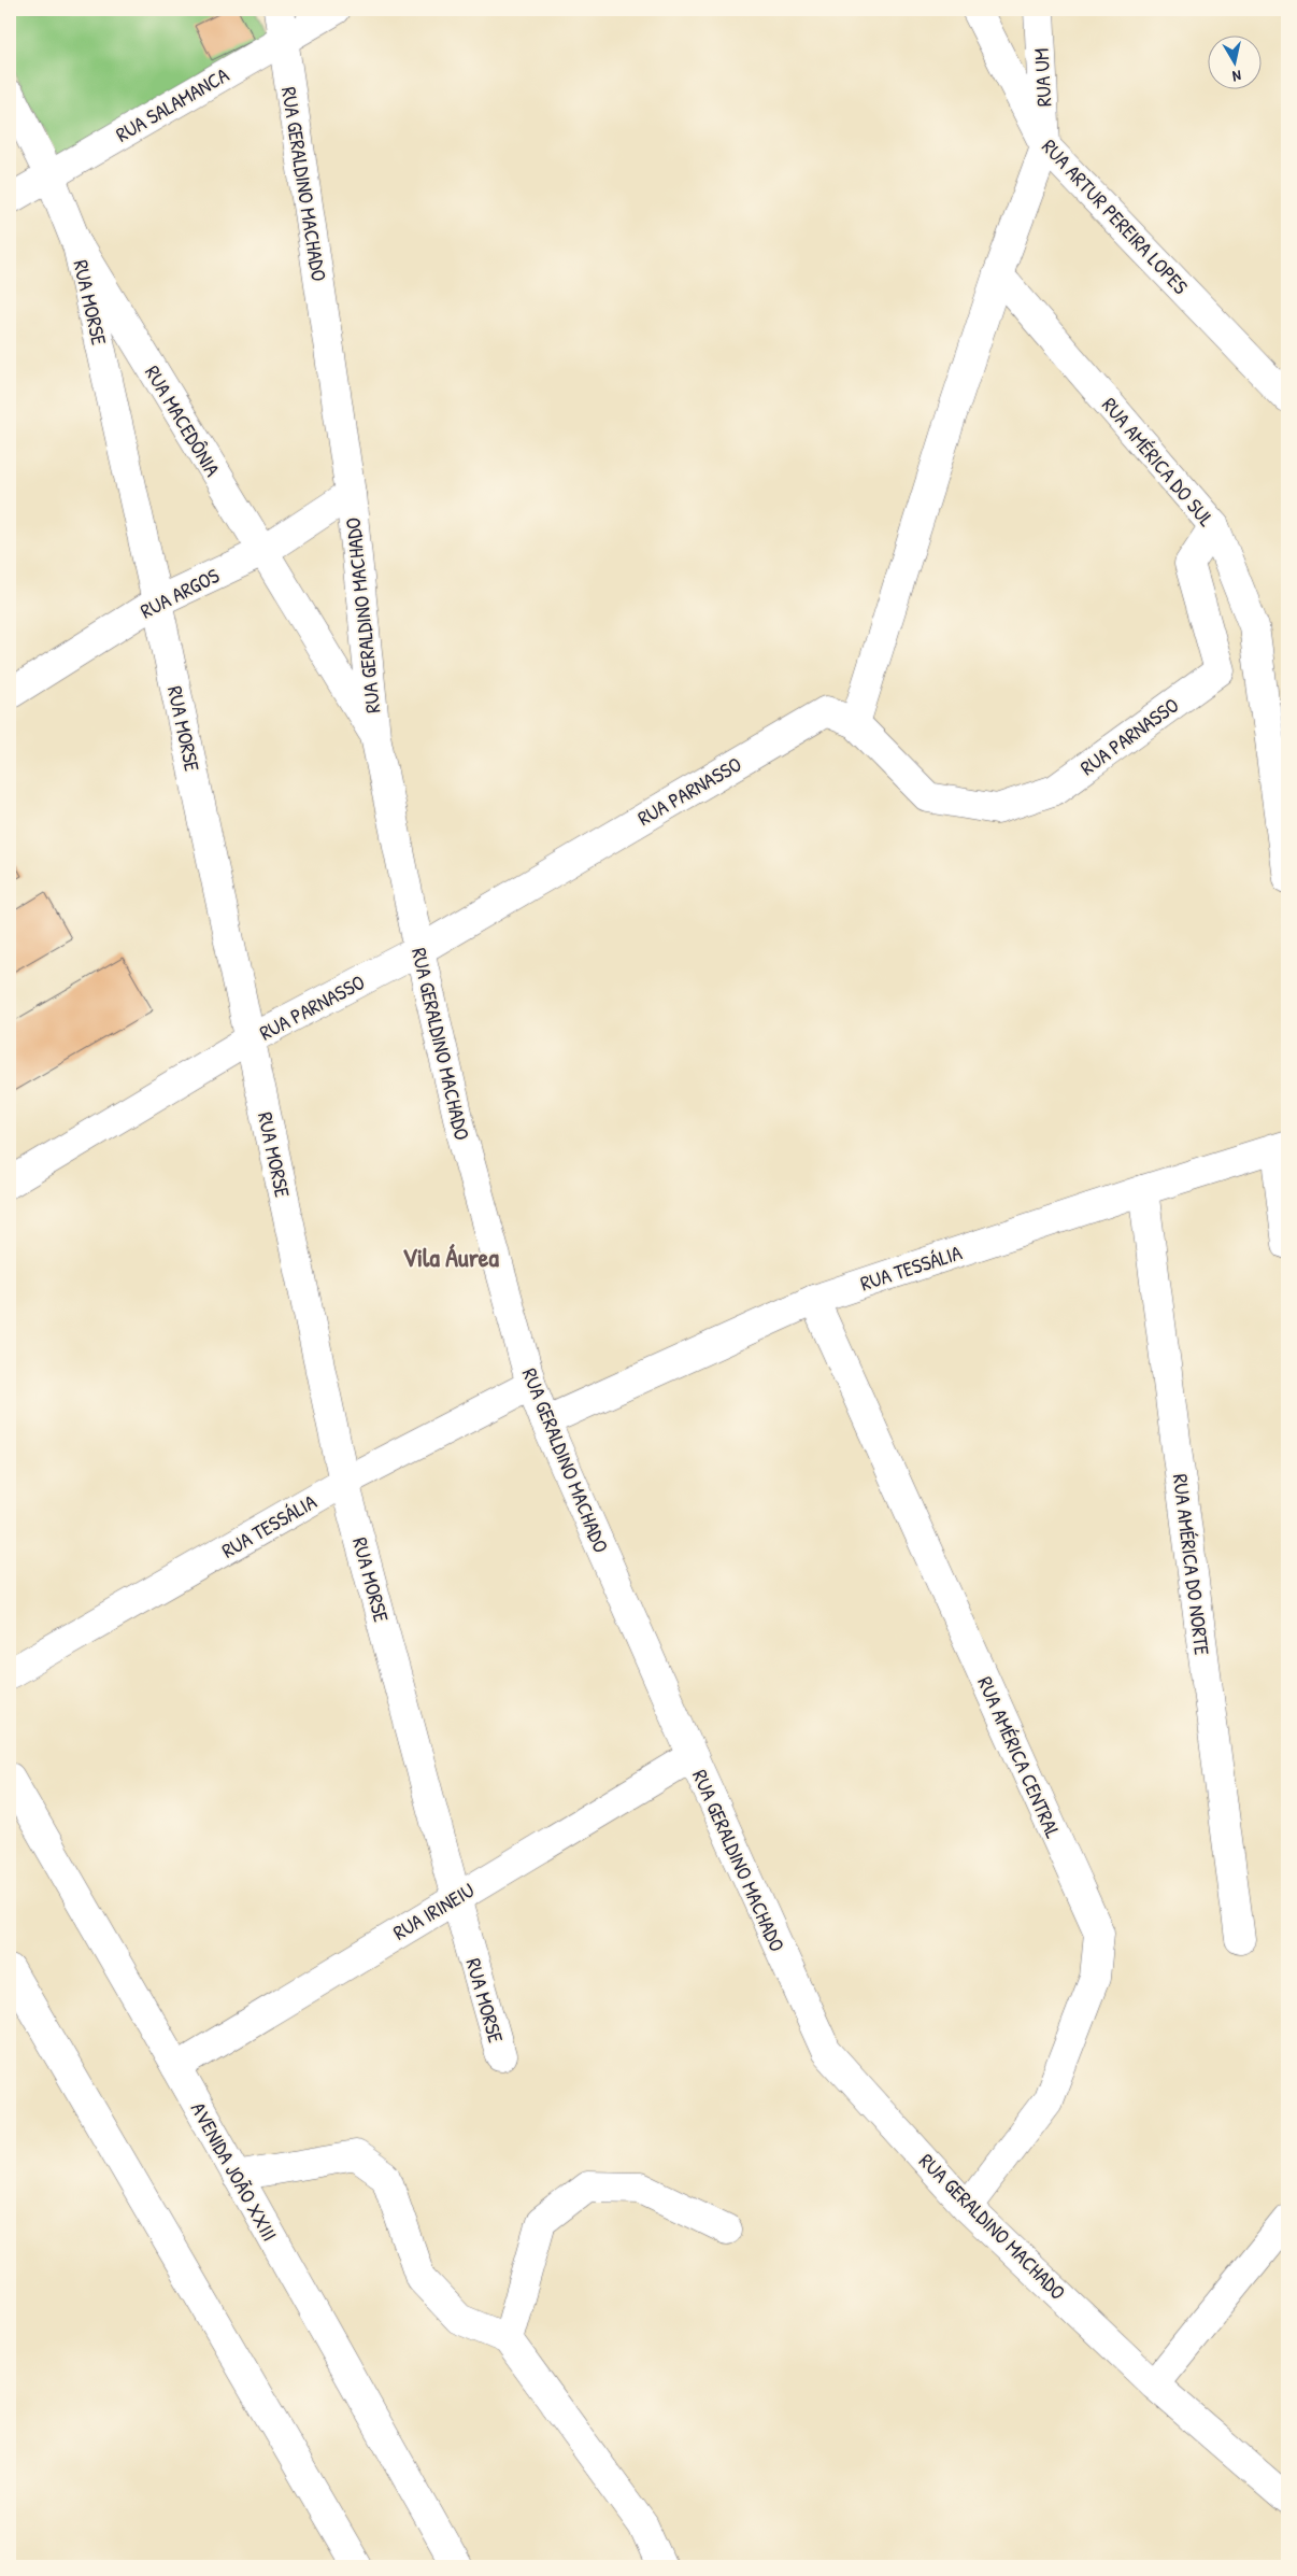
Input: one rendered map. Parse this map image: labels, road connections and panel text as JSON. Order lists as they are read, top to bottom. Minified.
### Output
{"streets":{"street":["RUA UM","RUA SALAMANCA","RUA GERALDINO MACHADO","RUA ARTUR PEREIRA LOPES","RUA MORSE","RUA MACEDÔNIA","RUA AMÉRICA DO SUL","RUA ARGOS","RUA PARNASSO","RUA TESSÁLIA","RUA AMÉRICA DO NORTE","RUA AMÉRICA CENTRAL","RUA IRINEIU","AVENIDA JOÃO XXIII"]},"crossings":[["RUA UM","RUA ARTUR PEREIRA LOPES"],["RUA SALAMANCA","RUA GERALDINO MACHADO"],["RUA SALAMANCA","RUA MACEDÔNIA"],["RUA GERALDINO MACHADO","RUA MACEDÔNIA"],["RUA GERALDINO MACHADO","RUA ARGOS"],["RUA GERALDINO MACHADO","RUA PARNASSO"],["RUA GERALDINO MACHADO","RUA TESSÁLIA"],["RUA GERALDINO MACHADO","RUA AMÉRICA CENTRAL"],["RUA GERALDINO MACHADO","RUA IRINEIU"],["RUA MORSE","RUA MACEDÔNIA"],["RUA MORSE","RUA ARGOS"],["RUA MORSE","RUA PARNASSO"],["RUA MORSE","RUA TESSÁLIA"],["RUA MORSE","RUA IRINEIU"],["RUA MACEDÔNIA","RUA ARGOS"],["RUA AMÉRICA DO SUL","RUA PARNASSO"],["RUA TESSÁLIA","RUA AMÉRICA DO NORTE"],["RUA TESSÁLIA","RUA AMÉRICA CENTRAL"],["RUA IRINEIU","AVENIDA JOÃO XXIII"]],"districts":["Vila Áurea"],"north":"bottom"}
